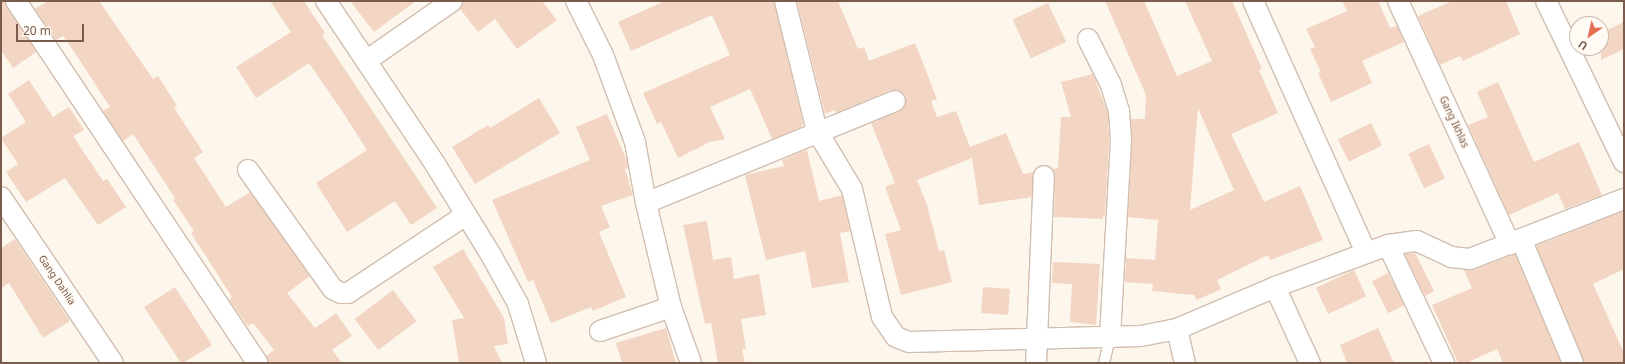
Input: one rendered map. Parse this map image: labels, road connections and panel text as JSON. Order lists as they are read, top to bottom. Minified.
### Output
{"streets":{"street":["Gang Ikhlas","Gang Dahlia"]},"scale_bar":"20 m","north":"bottom left"}
